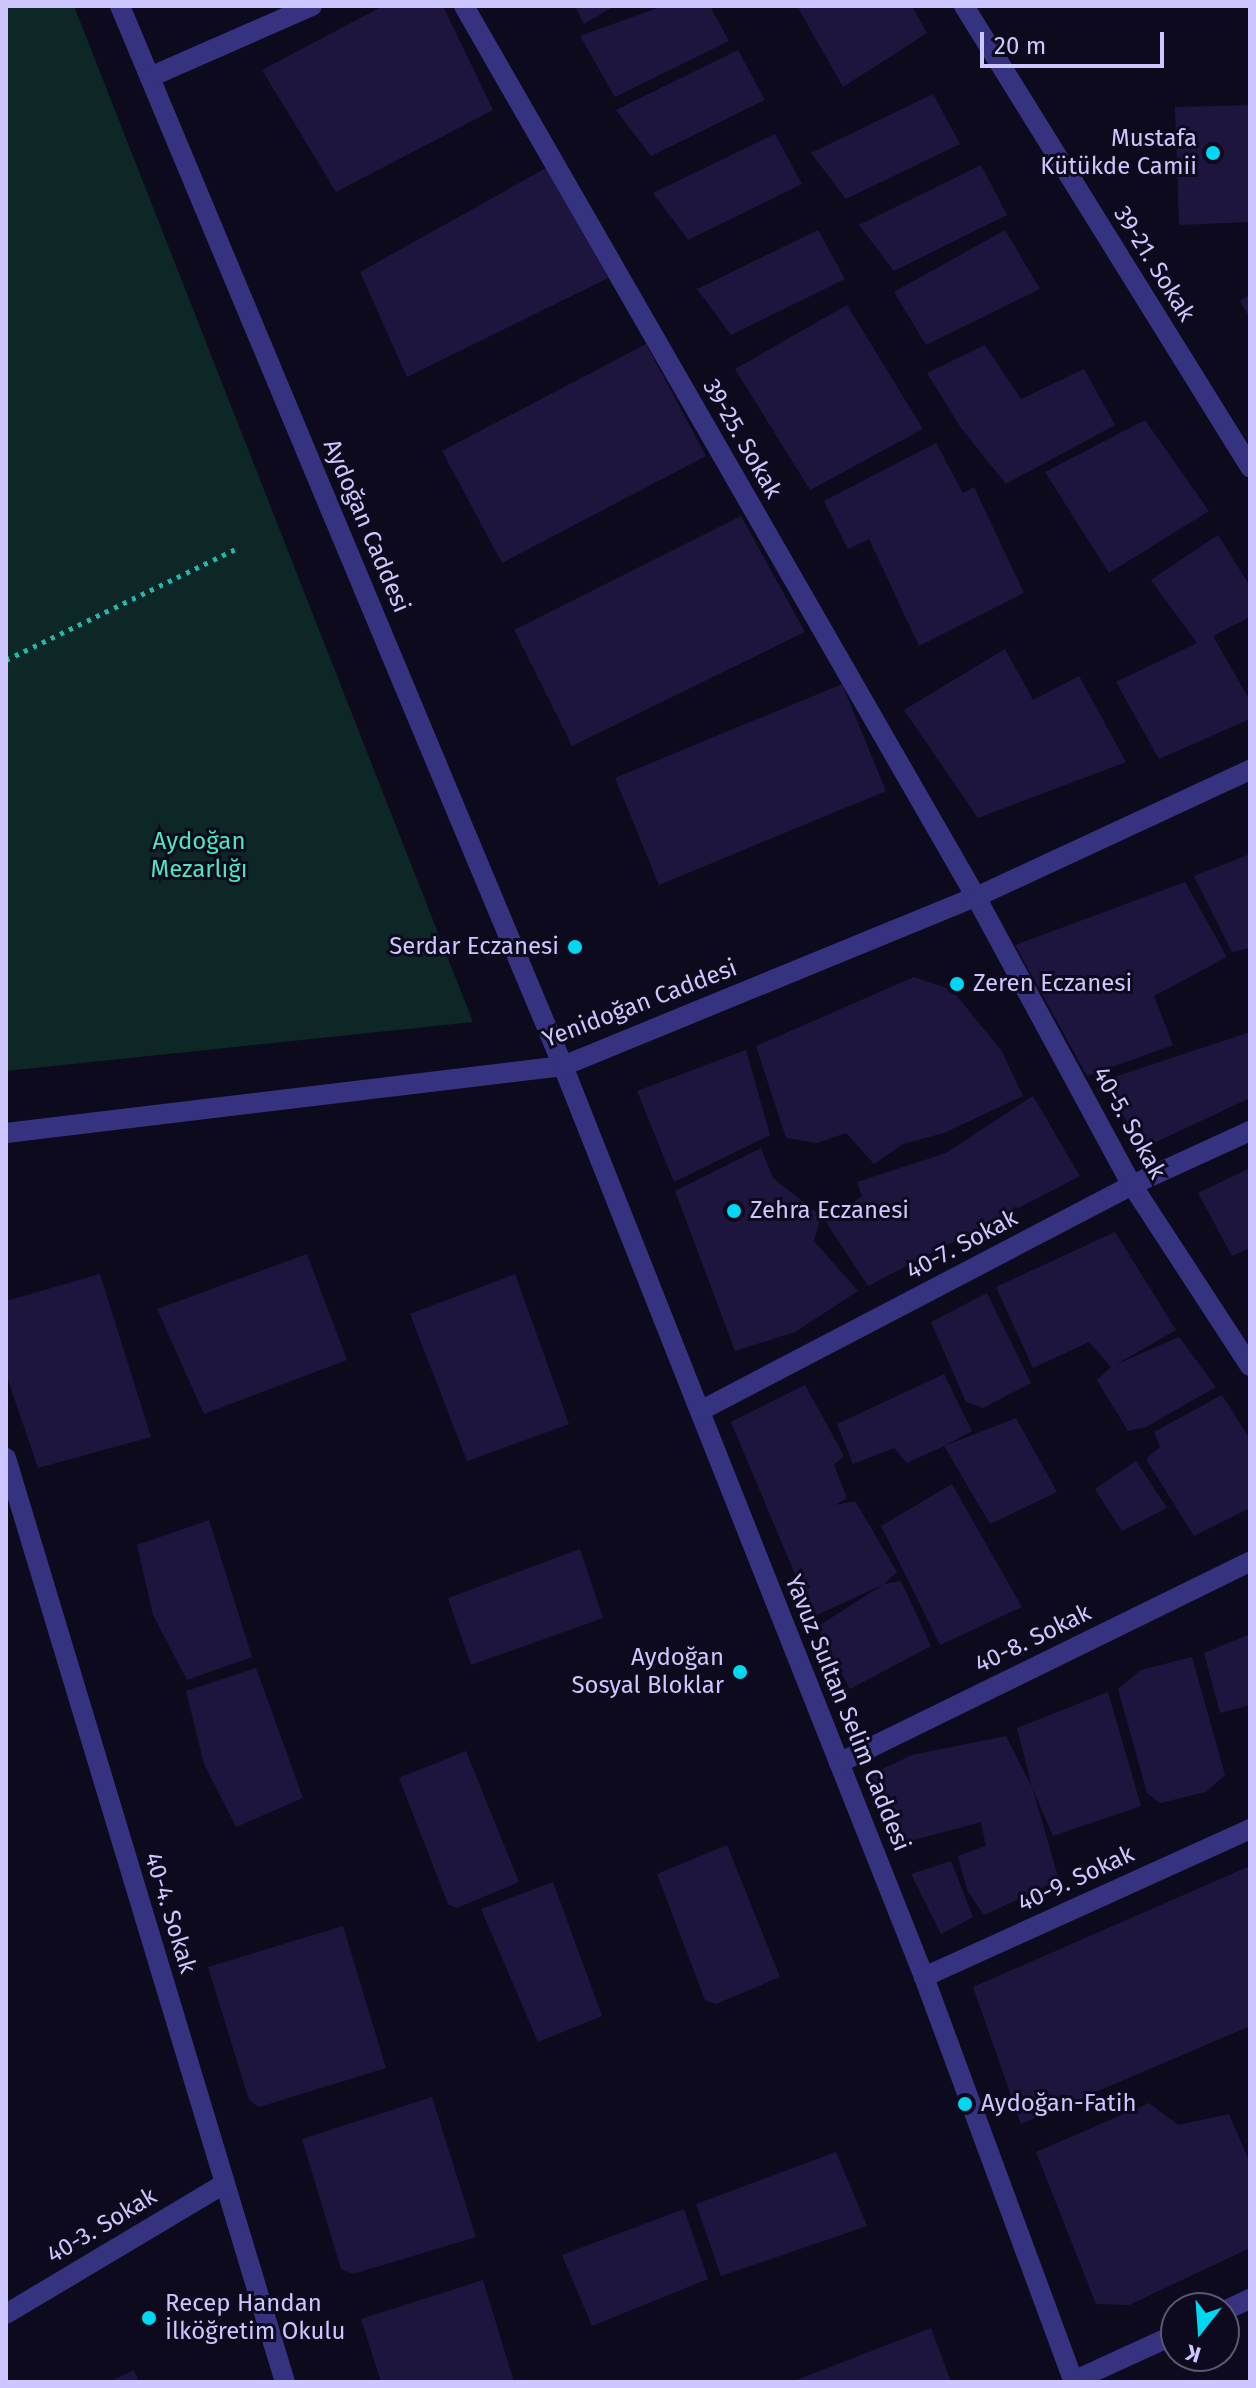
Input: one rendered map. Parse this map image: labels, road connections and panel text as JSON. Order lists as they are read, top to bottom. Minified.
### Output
{"streets":{"street":["39-21. Sokak","39-25. Sokak","Aydoğan Caddesi","Yenidoğan Caddesi","40-5. Sokak","40-7. Sokak","40-8. Sokak","Yavuz Sultan Selim Caddesi","40-9. Sokak","40-4. Sokak","40-3. Sokak"]},"crossings":[["39-25. Sokak","Yenidoğan Caddesi"],["39-25. Sokak","40-5. Sokak"],["Aydoğan Caddesi","Yenidoğan Caddesi"],["Aydoğan Caddesi","Yavuz Sultan Selim Caddesi"],["Yenidoğan Caddesi","40-5. Sokak"],["Yenidoğan Caddesi","Yavuz Sultan Selim Caddesi"],["40-5. Sokak","40-7. Sokak"],["40-7. Sokak","Yavuz Sultan Selim Caddesi"],["40-8. Sokak","Yavuz Sultan Selim Caddesi"],["Yavuz Sultan Selim Caddesi","40-9. Sokak"],["40-4. Sokak","40-3. Sokak"]],"parks":["Aydoğan Mezarlığı"],"places":["Mustafa Kütükde Camii","Serdar Eczanesi","Zeren Eczanesi","Zehra Eczanesi","Aydoğan Sosyal Bloklar","Aydoğan-Fatih","Recep Handan İlköğretim Okulu"],"scale_bar":"20 m","north":"bottom"}
